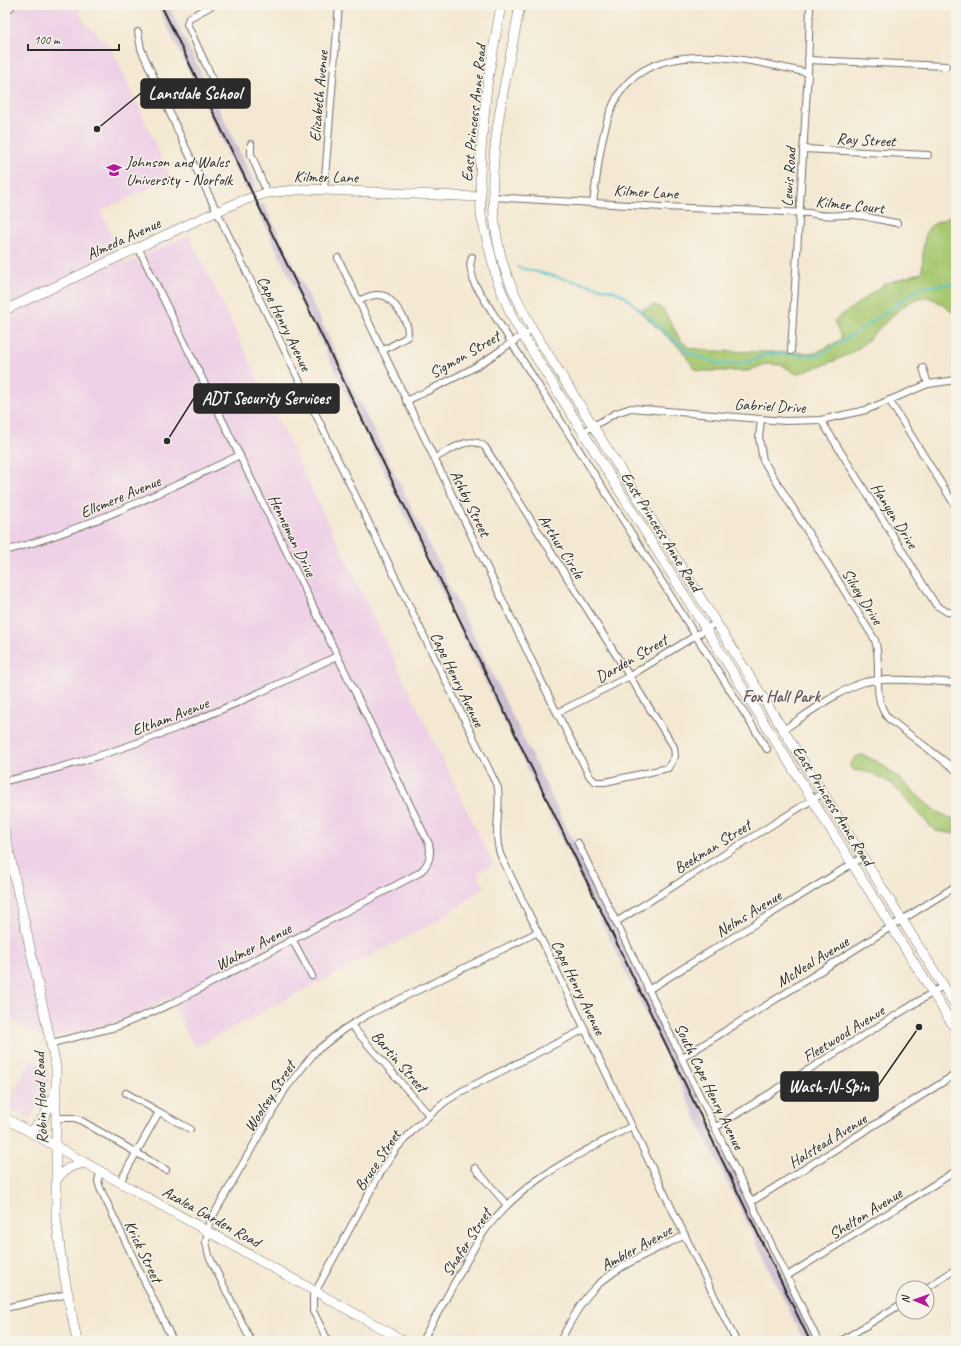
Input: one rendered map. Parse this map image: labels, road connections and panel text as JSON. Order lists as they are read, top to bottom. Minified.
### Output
{"streets":{"main road":["East Princess Anne Road","Kilmer Lane","Almeda Avenue","Robin Hood Road","Azalea Garden Road"],"street":["Elizabeth Avenue","Ray Street","Lewis Road","Kilmer Court","Cape Henry Avenue","Sigmon Street","Gabriel Drive","Ellsmere Avenue","Ashby Street","Hanyen Drive","Henneman Drive","Arthur Circle","Silvey Drive","Darden Street","Eltham Avenue","Beekman Street","Nelms Avenue","Walmer Avenue","McNeal Avenue","Fleetwood Avenue","Bartin Street","South Cape Henry Avenue","Woolsey Street","Halstead Avenue","Bruce Street","Shelton Avenue","Shafer Street","Ambler Avenue","Krick Street"]},"crossings":[["Elizabeth Avenue","Kilmer Lane"],["East Princess Anne Road","Kilmer Lane"],["East Princess Anne Road","Sigmon Street"],["East Princess Anne Road","Gabriel Drive"],["East Princess Anne Road","Darden Street"],["East Princess Anne Road","Beekman Street"],["East Princess Anne Road","Nelms Avenue"],["East Princess Anne Road","McNeal Avenue"],["East Princess Anne Road","Fleetwood Avenue"],["Ray Street","Lewis Road"],["Kilmer Lane","Lewis Road"],["Kilmer Lane","Kilmer Court"],["Kilmer Lane","Almeda Avenue"],["Lewis Road","Kilmer Court"],["Almeda Avenue","Cape Henry Avenue"],["Almeda Avenue","Henneman Drive"],["Cape Henry Avenue","Woolsey Street"],["Cape Henry Avenue","Bruce Street"],["Cape Henry Avenue","Shafer Street"],["Cape Henry Avenue","Ambler Avenue"],["Sigmon Street","Ashby Street"],["Gabriel Drive","Hanyen Drive"],["Gabriel Drive","Silvey Drive"],["Ellsmere Avenue","Henneman Drive"],["Ashby Street","Arthur Circle"],["Ashby Street","Darden Street"],["Henneman Drive","Eltham Avenue"],["Henneman Drive","Walmer Avenue"],["Arthur Circle","Darden Street"],["Beekman Street","South Cape Henry Avenue"],["Nelms Avenue","South Cape Henry Avenue"],["Walmer Avenue","Robin Hood Road"],["McNeal Avenue","South Cape Henry Avenue"],["Fleetwood Avenue","South Cape Henry Avenue"],["Bartin Street","Woolsey Street"],["Bartin Street","Bruce Street"],["South Cape Henry Avenue","Halstead Avenue"],["South Cape Henry Avenue","Shelton Avenue"],["Woolsey Street","Azalea Garden Road"],["Robin Hood Road","Azalea Garden Road"],["Bruce Street","Azalea Garden Road"],["Azalea Garden Road","Krick Street"]],"districts":["Fox Hall Park"],"places":{"other":["Lansdale School","ADT Security Services","Wash-N-Spin"],"school or university":["Johnson and Wales University - Norfolk"]},"scale_bar":"100 m","north":"left"}
